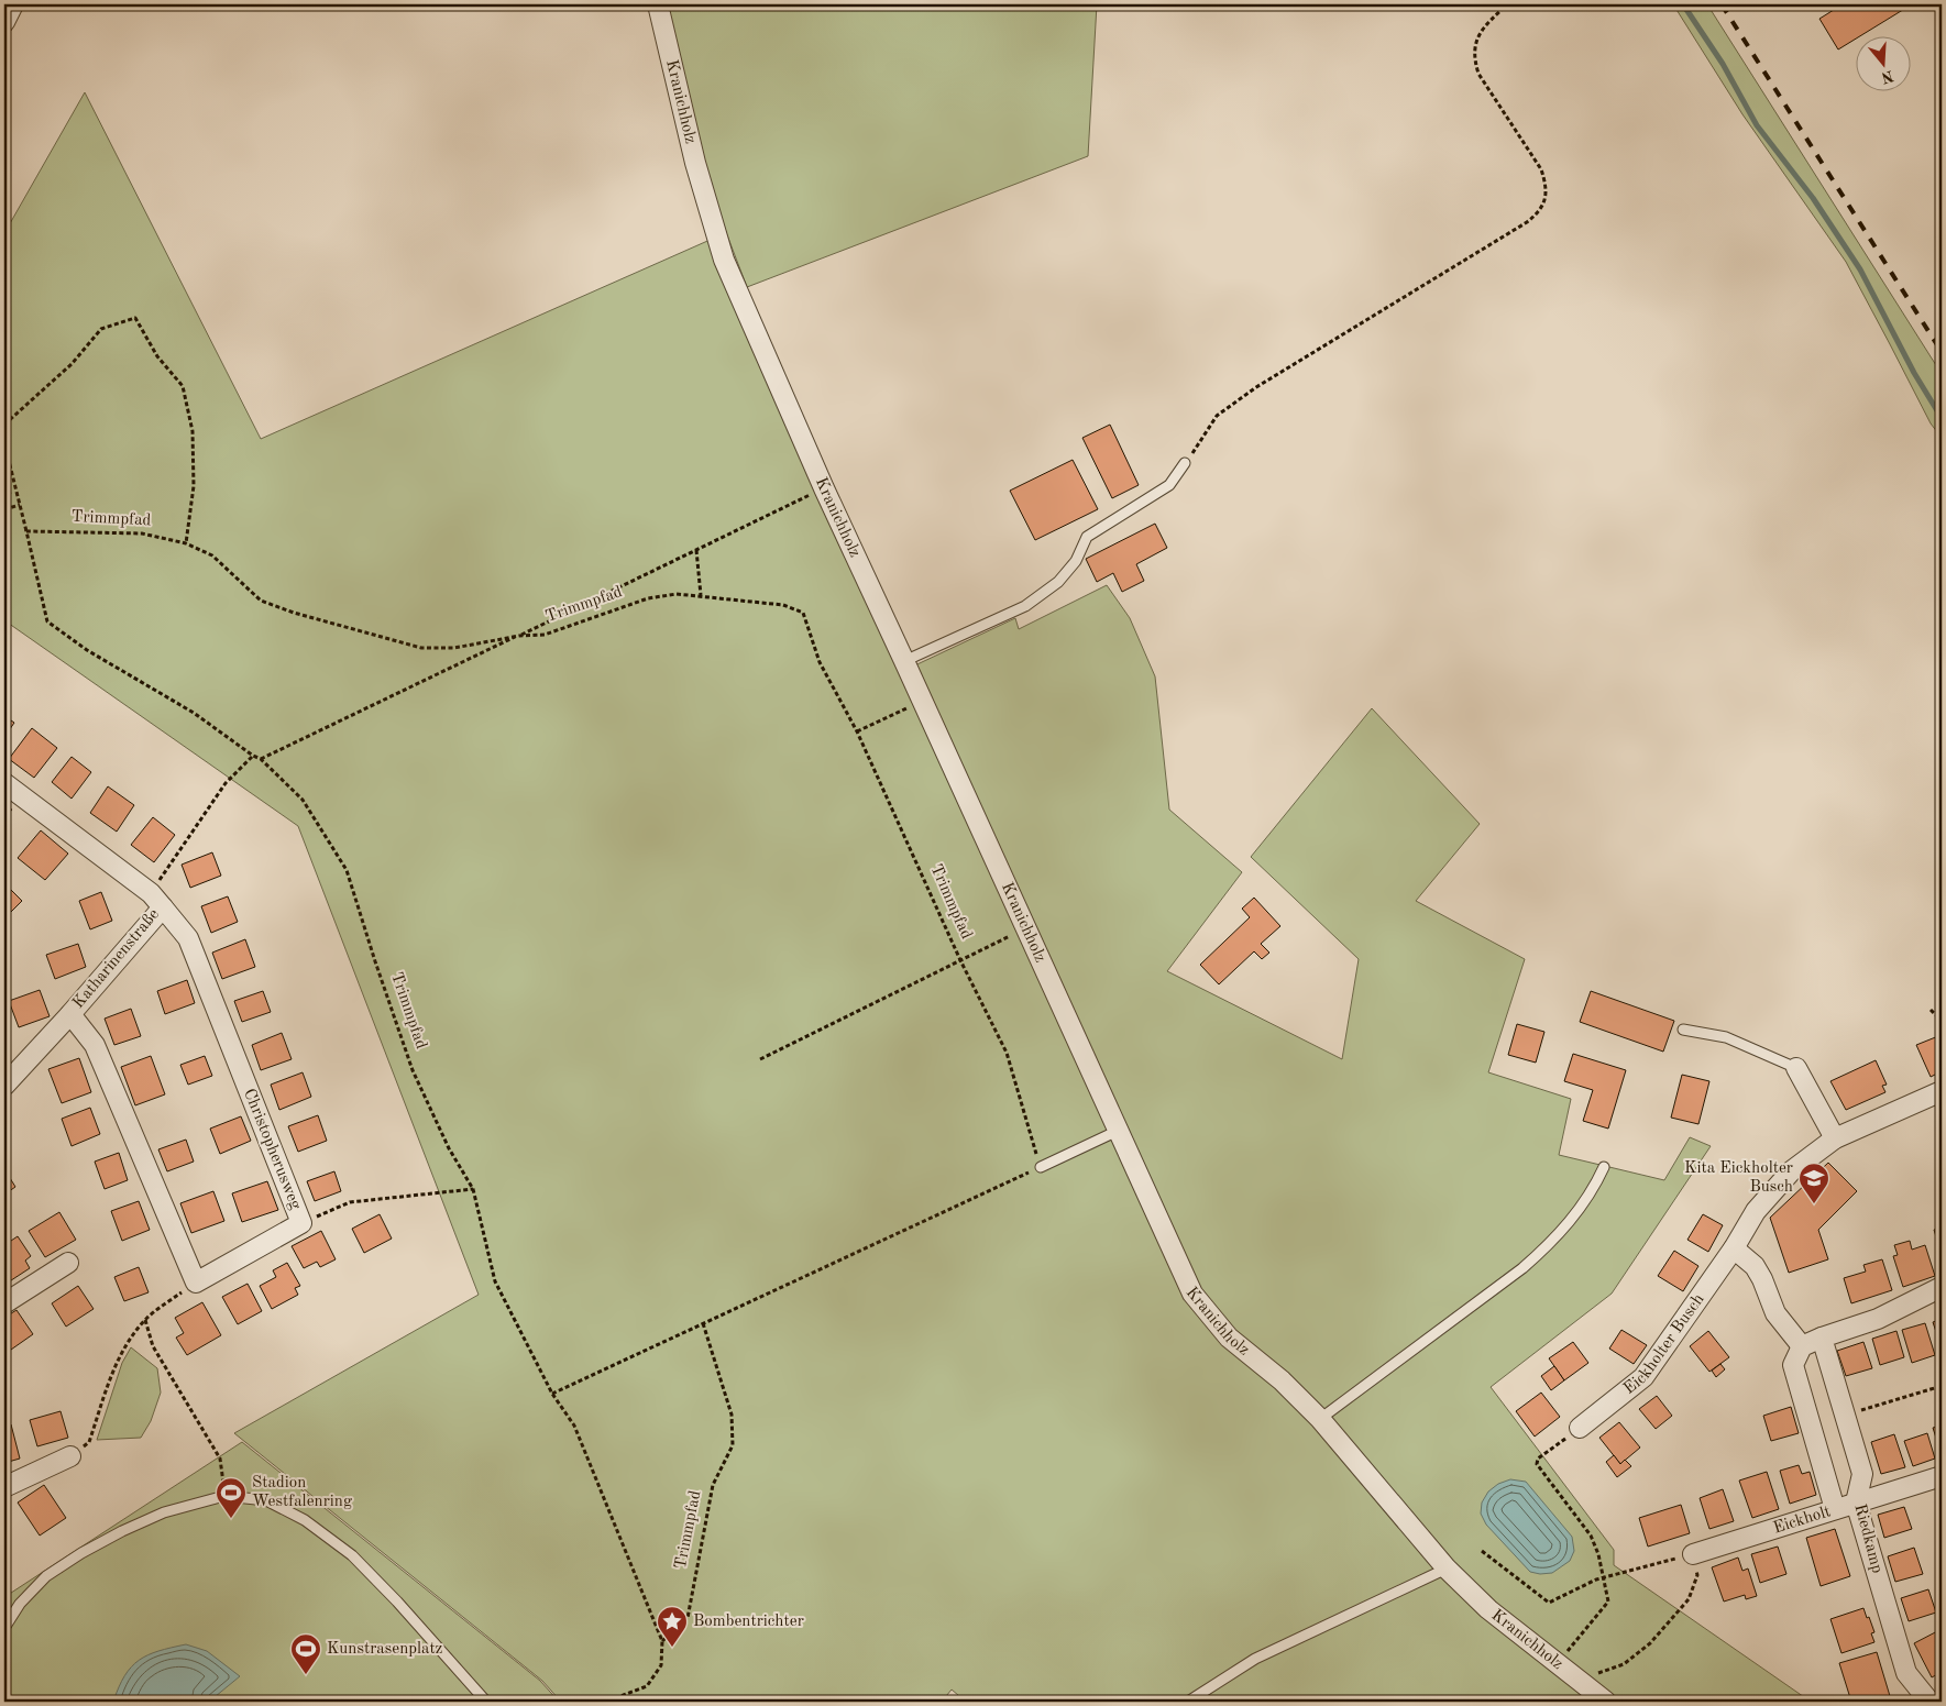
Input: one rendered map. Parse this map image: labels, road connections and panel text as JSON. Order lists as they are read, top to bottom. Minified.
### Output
{"streets":{"street":["Kranichholz","Katharinenstraße","Christopherusweg","Eickholter Busch","Eickholt","Riedkamp"],"path":["Trimmpfad"]},"crossings":[["Katharinenstraße","Christopherusweg"],["Eickholt","Riedkamp"]],"places":{"school or university":["Kita Eickholter Busch"],"sports":["Stadion Westfalenring","Kunstrasenplatz"],"place":["Bombentrichter"]},"north":"bottom"}
